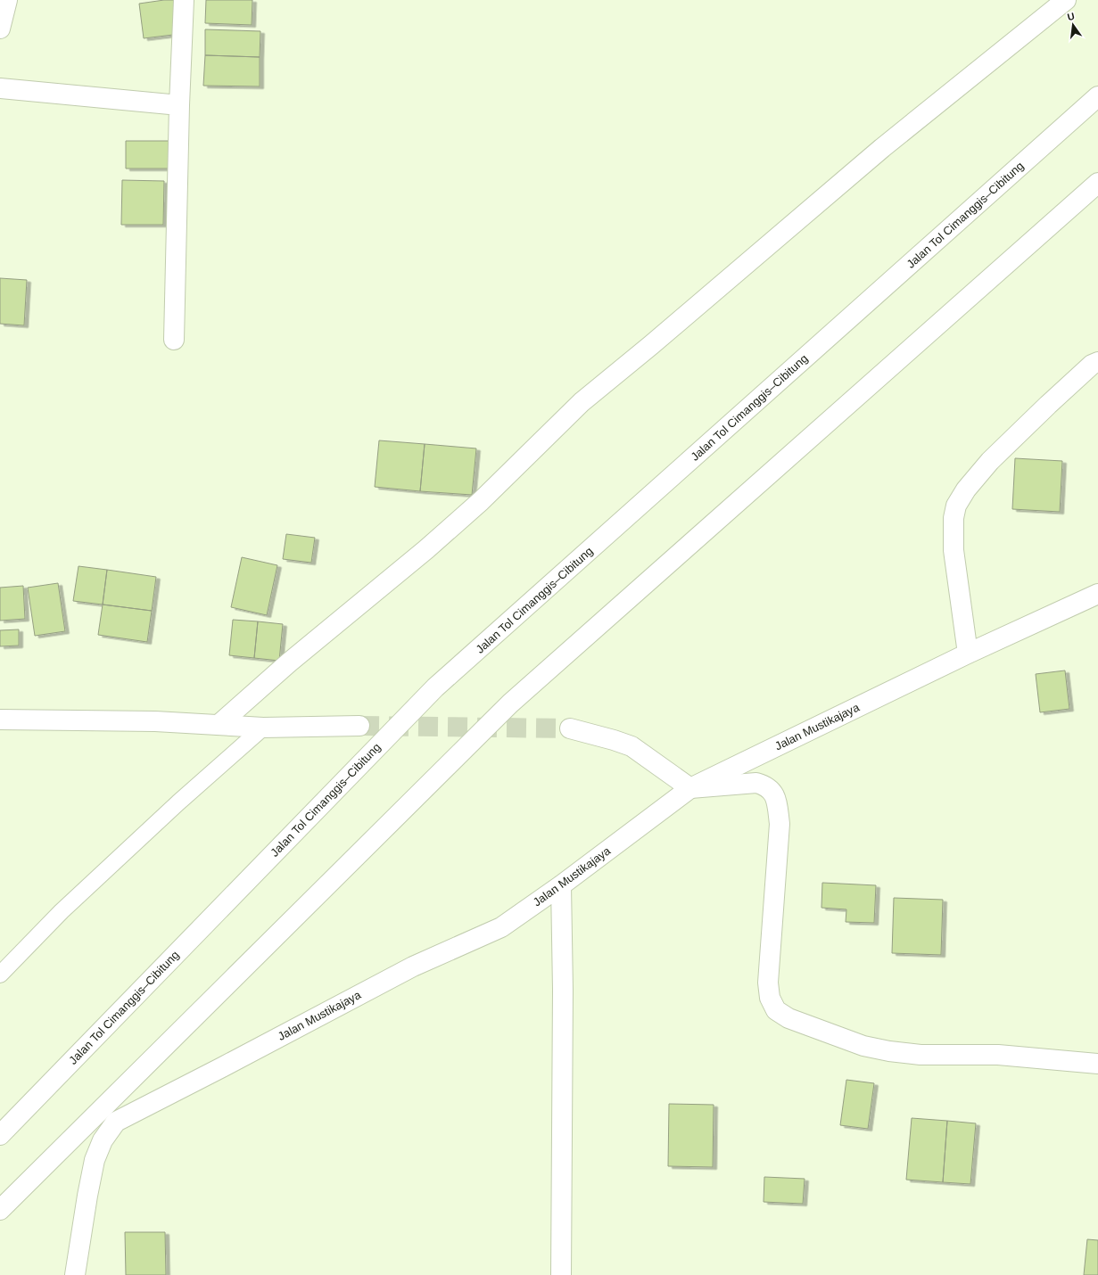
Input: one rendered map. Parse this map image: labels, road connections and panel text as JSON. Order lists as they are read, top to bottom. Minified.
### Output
{"streets":{"main road":["Jalan Tol Cimanggis–Cibitung","Jalan Mustikajaya"]},"north":"top"}
